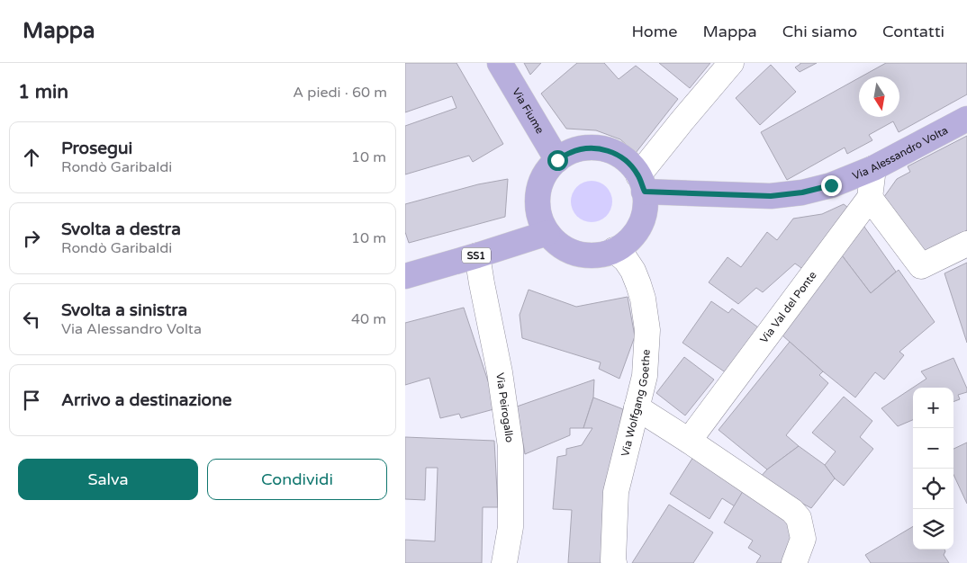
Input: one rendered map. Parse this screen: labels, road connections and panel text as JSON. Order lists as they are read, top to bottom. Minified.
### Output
{"streets":{"main road":["Via Fiume","Via Alessandro Volta","SS1"],"street":["Via Val del Ponte","Via Wolfgang Goethe","Via Peirogallo"]},"crossings":[["Via Fiume","Via Alessandro Volta"],["Via Fiume","SS1"],["Via Fiume","Via Wolfgang Goethe"],["Via Alessandro Volta","SS1"],["Via Alessandro Volta","Via Val del Ponte"],["Via Alessandro Volta","Via Wolfgang Goethe"],["SS1","Via Wolfgang Goethe"],["SS1","Via Peirogallo"]],"north":"bottom","page":{"header":"Mappa","nav":["Home","Mappa","Chi siamo","Contatti"],"heading":["1 min","A piedi · 60 m"],"list":[["Prosegui","Rondò Garibaldi","10 m"],["Svolta a destra","Rondò Garibaldi","10 m"],["Svolta a sinistra","Via Alessandro Volta","40 m"],"Arrivo a destinazione"],"map_buttons":["+","−"],"buttons":["Salva","Condividi"]}}
